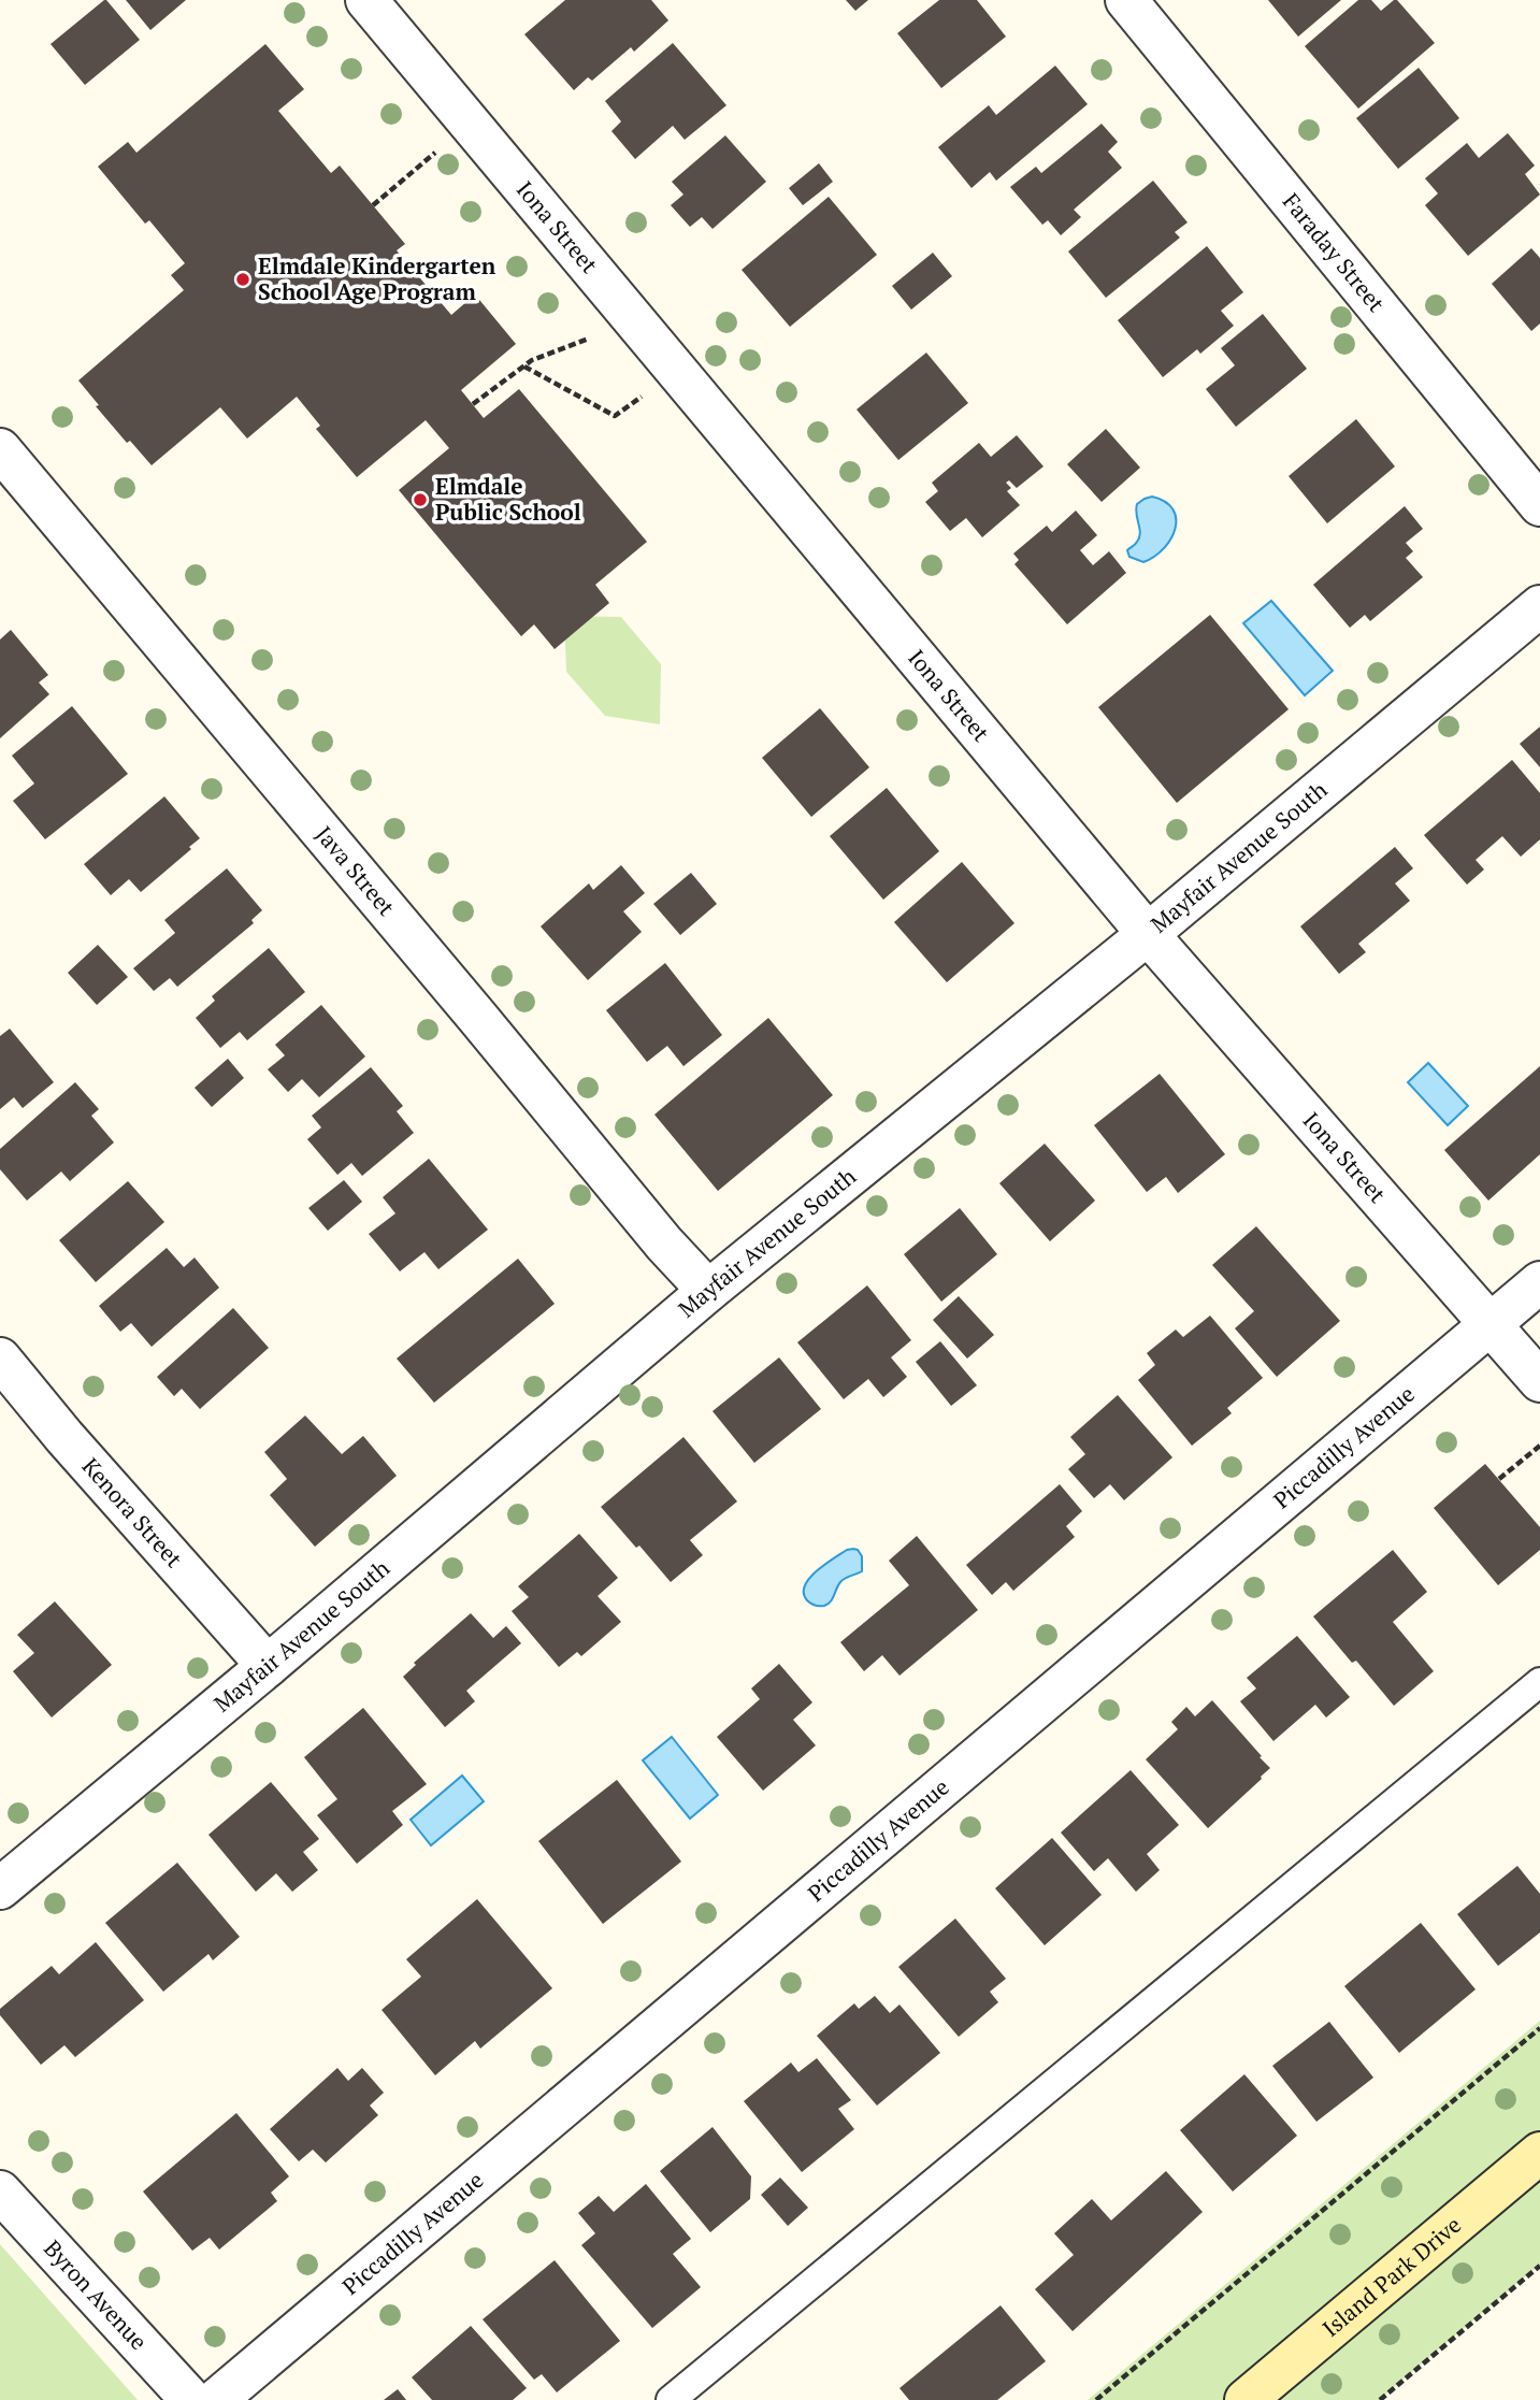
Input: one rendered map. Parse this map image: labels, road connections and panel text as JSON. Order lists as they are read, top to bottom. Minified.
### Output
{"streets":{"main road":["Island Park Drive"],"street":["Iona Street","Faraday Street","Mayfair Avenue South","Java Street","Piccadilly Avenue","Kenora Street","Byron Avenue"]},"crossings":[["Iona Street","Mayfair Avenue South"],["Iona Street","Piccadilly Avenue"],["Mayfair Avenue South","Java Street"],["Mayfair Avenue South","Kenora Street"]],"places":["Elmdale Kindergarten School Age Program","Elmdale Public School"]}
